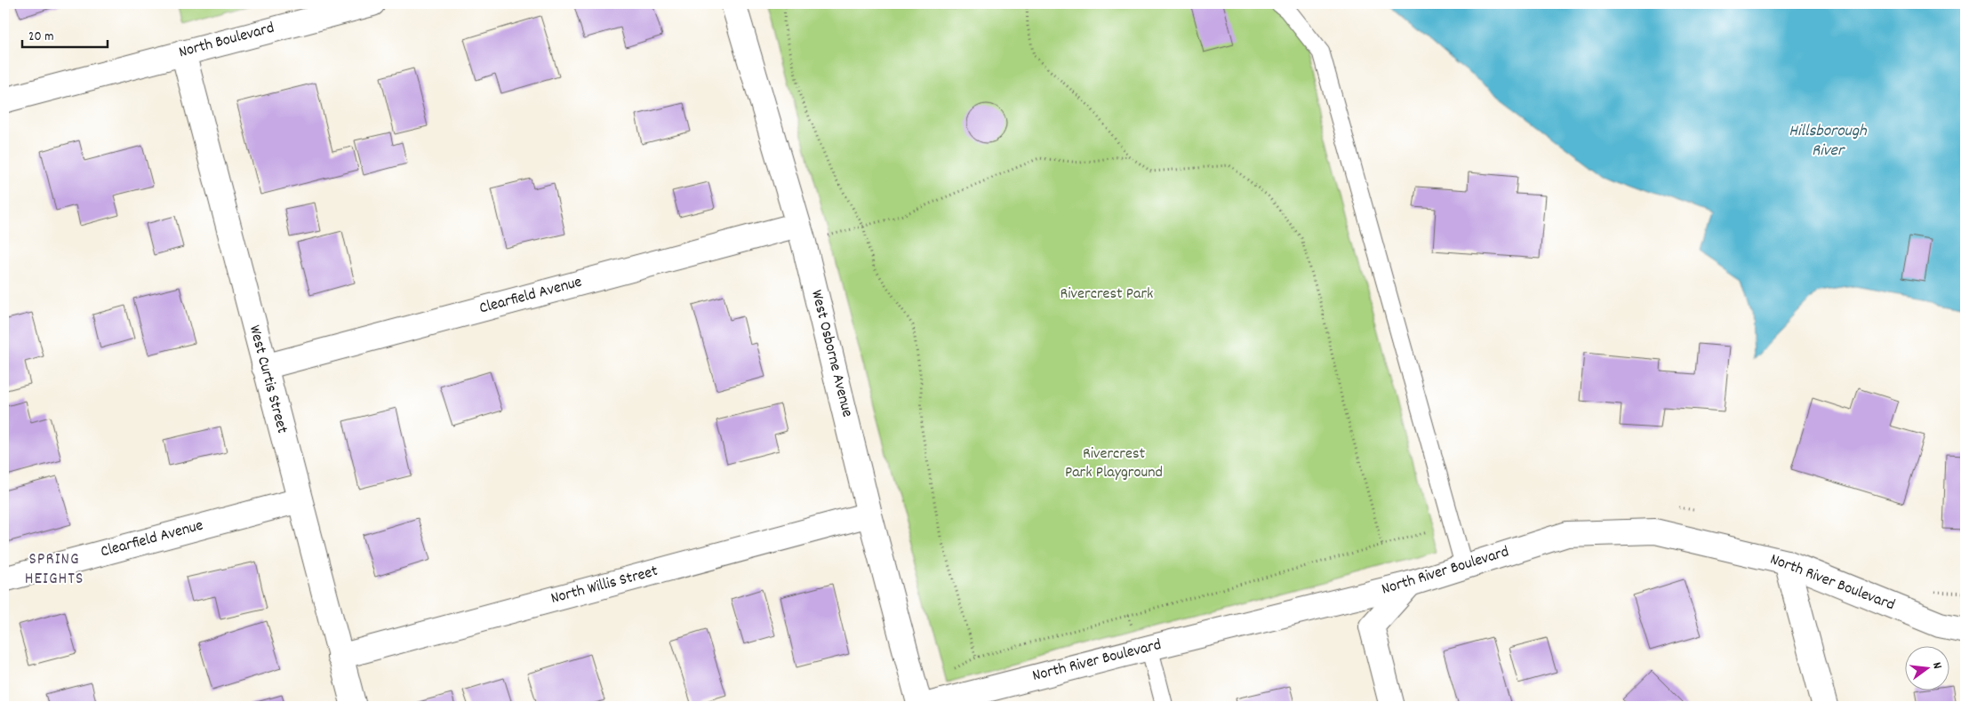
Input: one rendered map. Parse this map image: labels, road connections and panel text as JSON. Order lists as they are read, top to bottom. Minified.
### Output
{"streets":{"street":["North Boulevard","Clearfield Avenue","West Osborne Avenue","West Curtis Street","North River Boulevard","North Willis Street"]},"crossings":[["North Boulevard","West Curtis Street"],["Clearfield Avenue","West Osborne Avenue"],["Clearfield Avenue","West Curtis Street"],["West Osborne Avenue","North River Boulevard"],["West Osborne Avenue","North Willis Street"],["West Curtis Street","North Willis Street"]],"districts":["SPRING HEIGHTS"],"water":["Hillsborough River"],"parks":["Rivercrest Park","Rivercrest Park Playground"],"scale_bar":"20 m","north":"right"}
